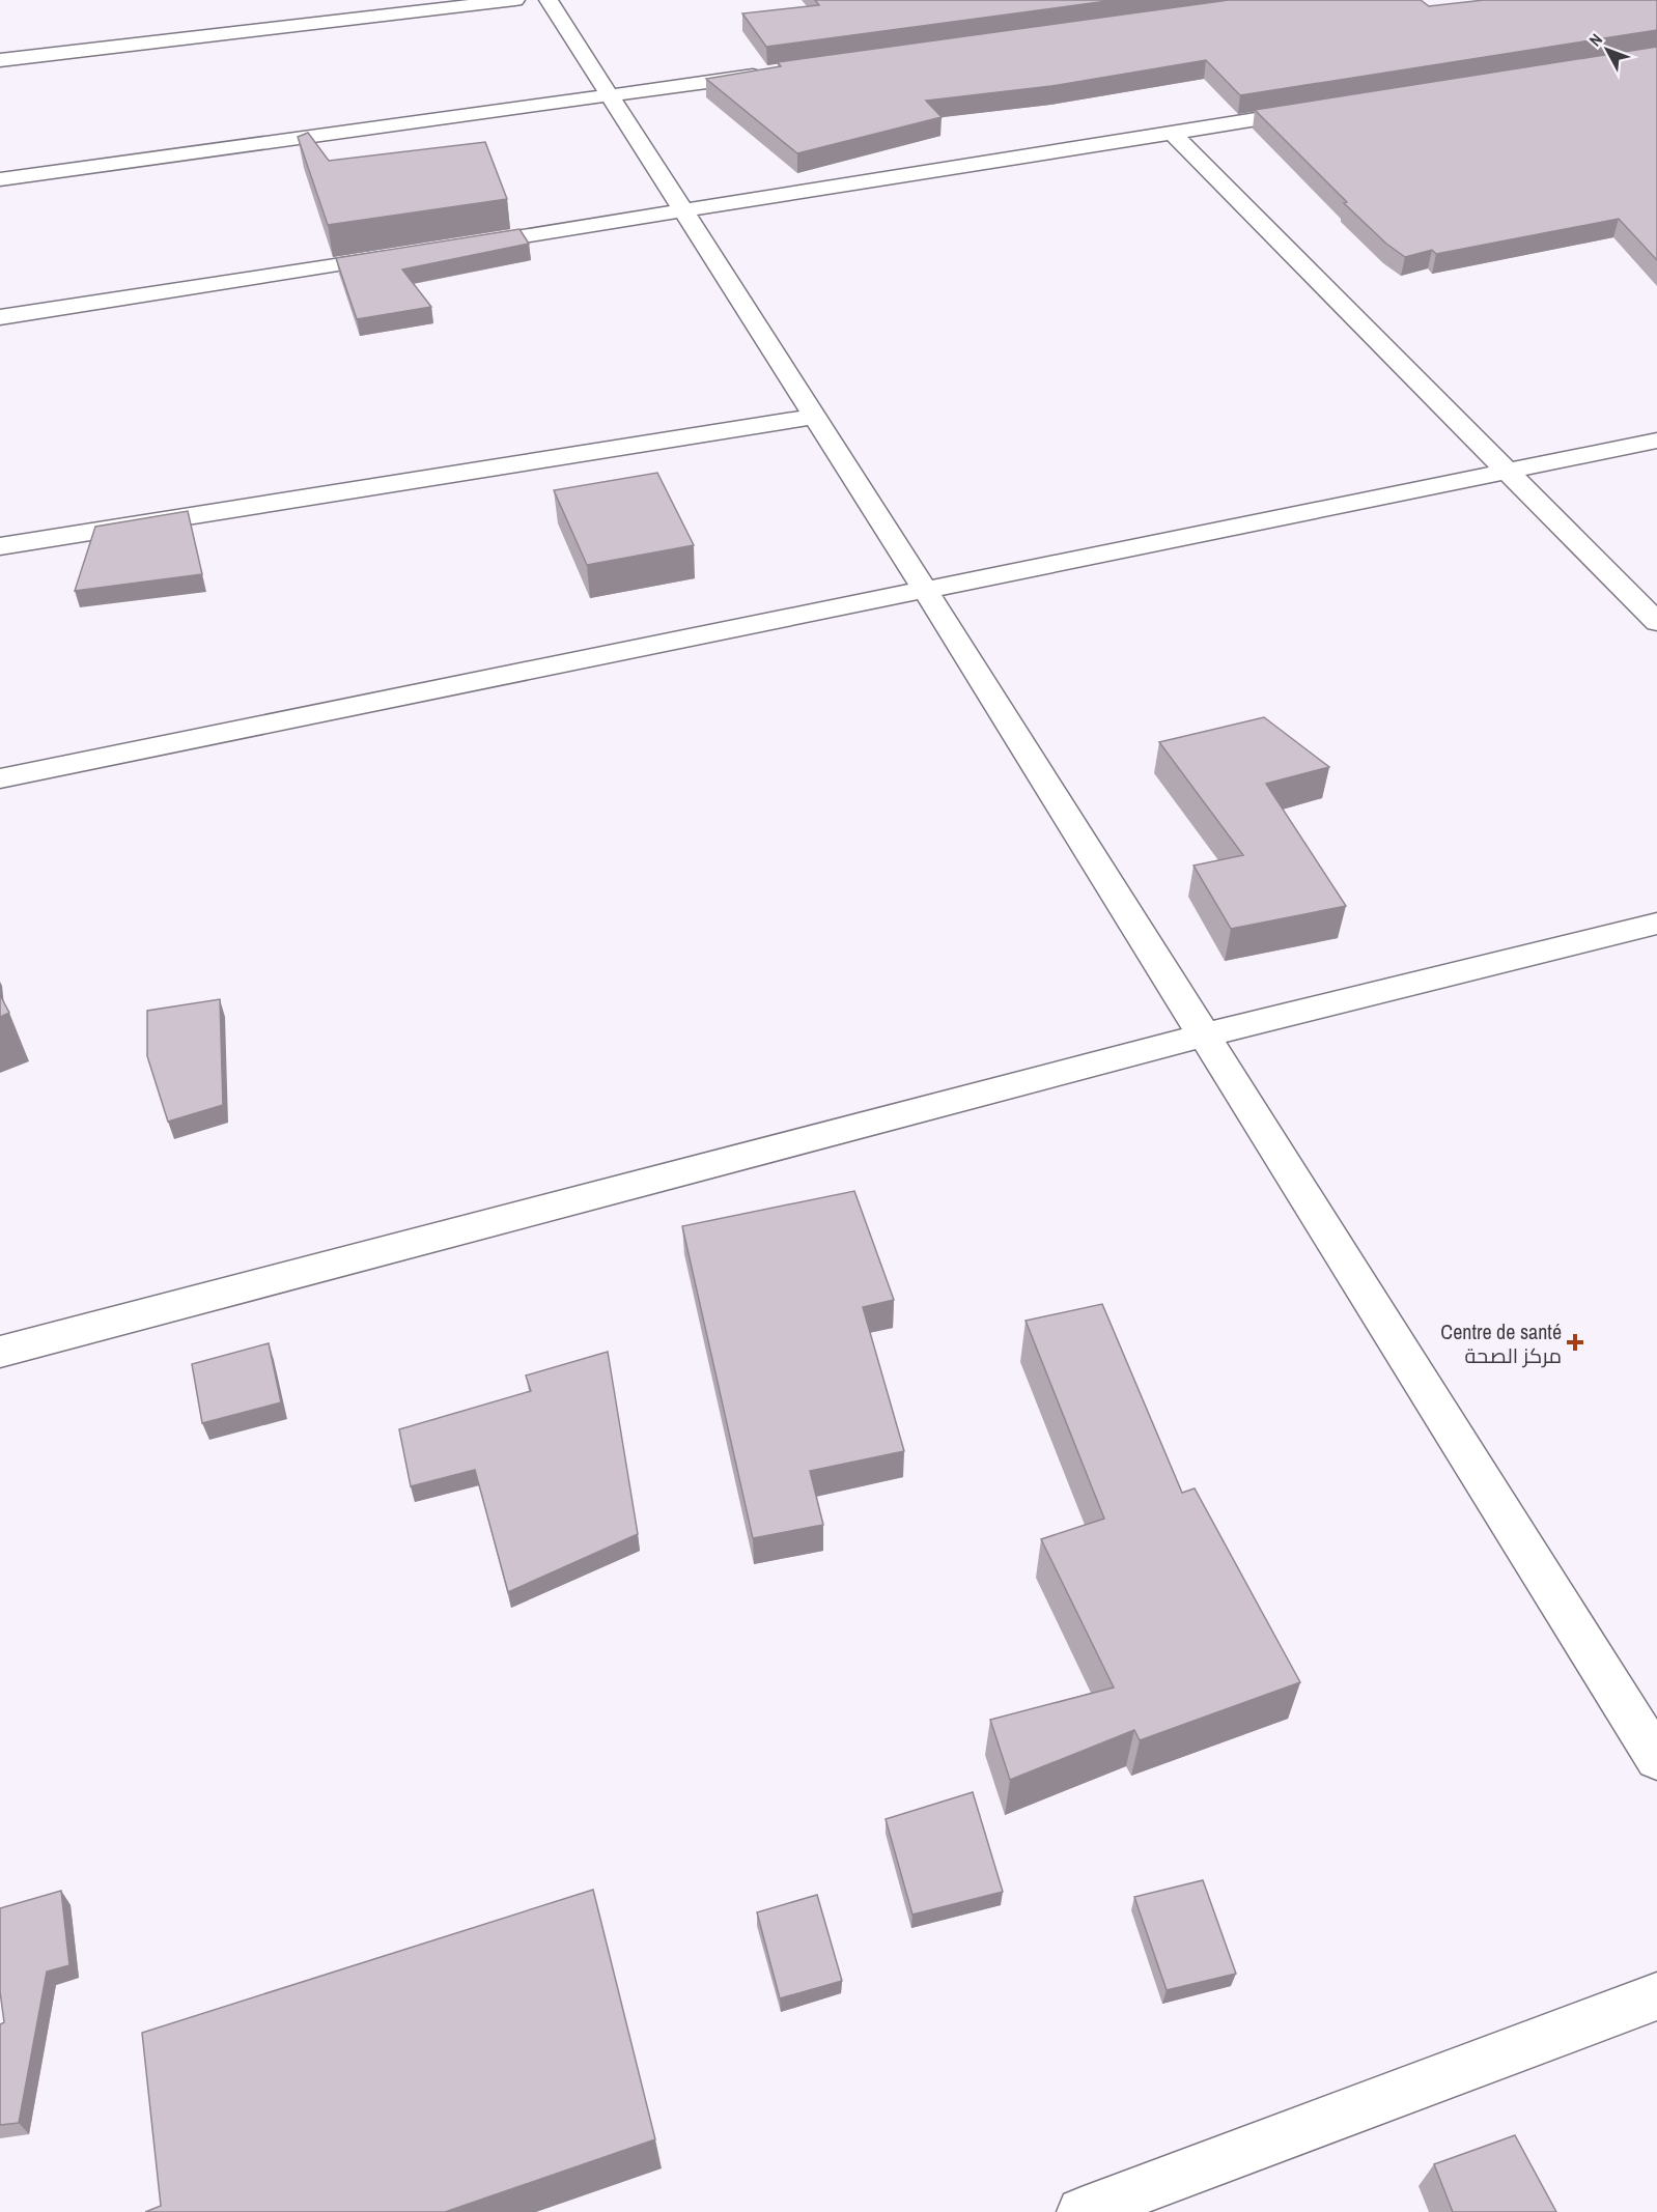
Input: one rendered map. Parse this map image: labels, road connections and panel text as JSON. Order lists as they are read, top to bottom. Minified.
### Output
{"places":{"health":["Centre de santé مركز الصحة"]},"north":"top left"}
